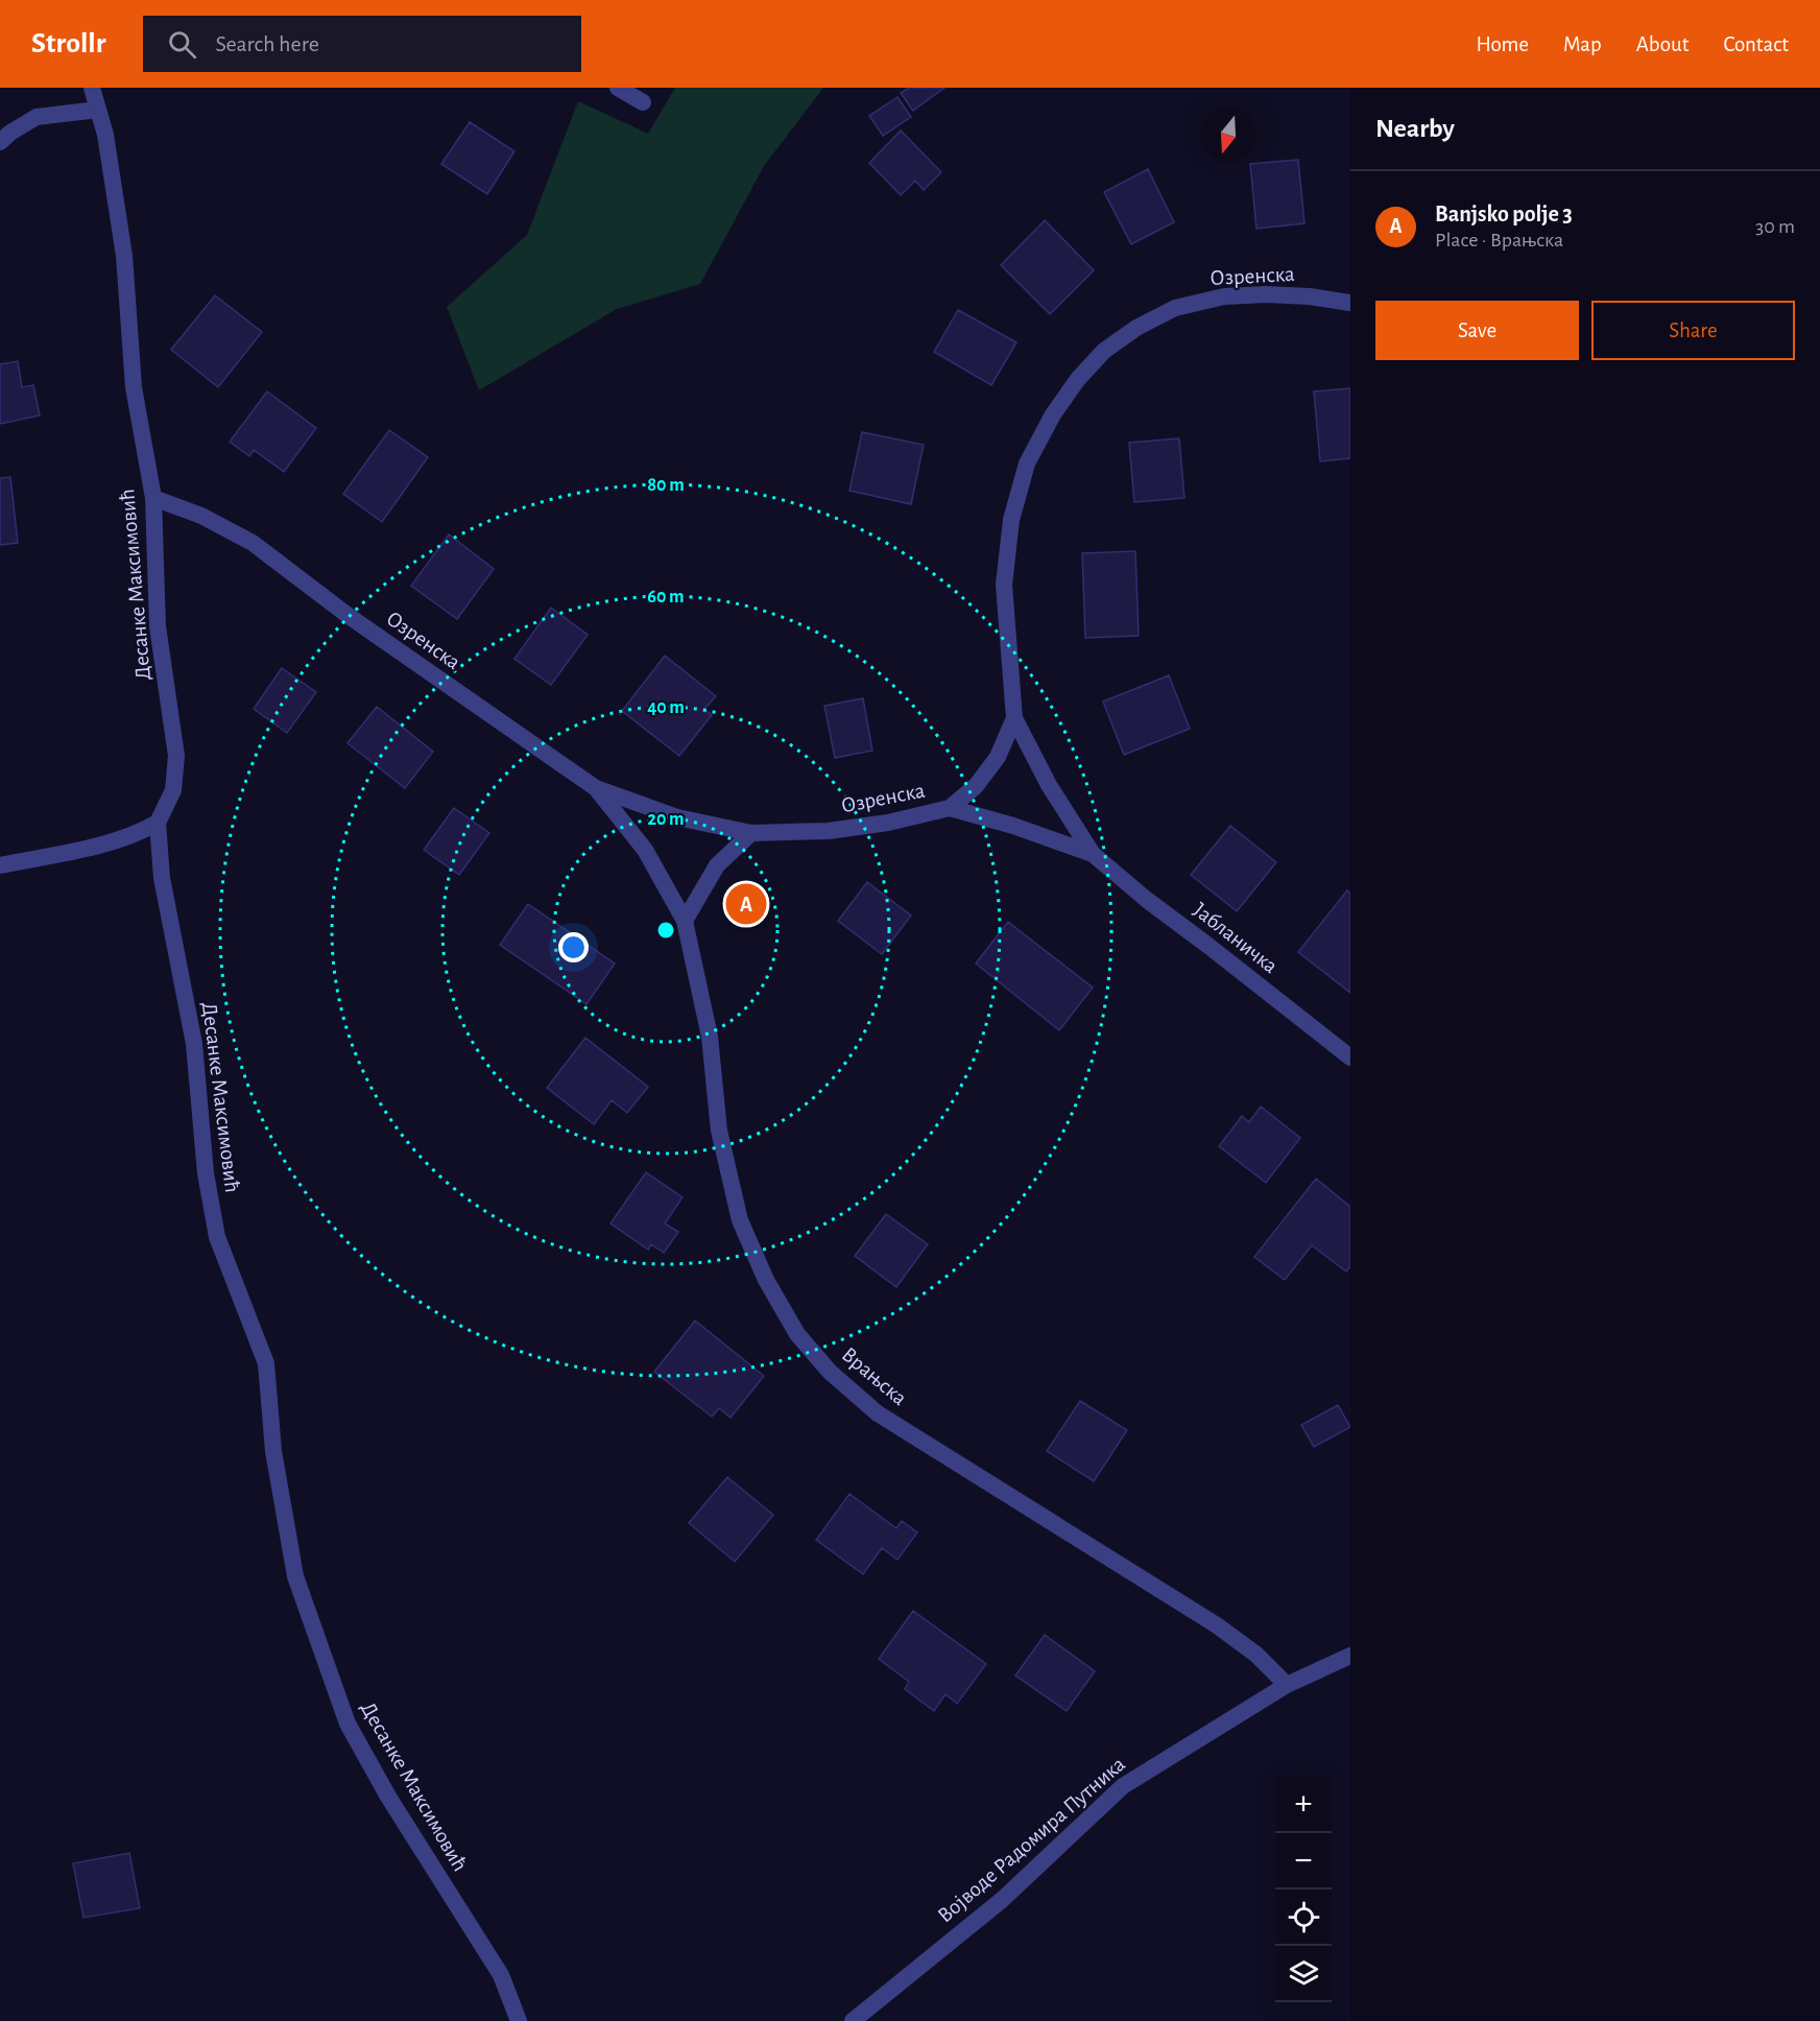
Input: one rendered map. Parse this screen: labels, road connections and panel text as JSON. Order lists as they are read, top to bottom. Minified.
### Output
{"streets":{"street":["Озренска","Десанке Максимовић","Јабланичка","Врањска","Војводе Радомира Путника"]},"crossings":[["Озренска","Десанке Максимовић"],["Озренска","Врањска"],["Врањска","Војводе Радомира Путника"]],"north":"bottom","page":{"header":"Strollr","search":"Search here","nav":["Home","Map","About","Contact"],"heading":"Nearby","list":[{"mark":"A","name":"Banjsko polje 3","note":"Place · Врањска","value":"30 m"}],"buttons":["Save","Share"],"pins":"A","map_buttons":["+","−"]},"rings":["80 m","60 m","40 m","20 m"]}
